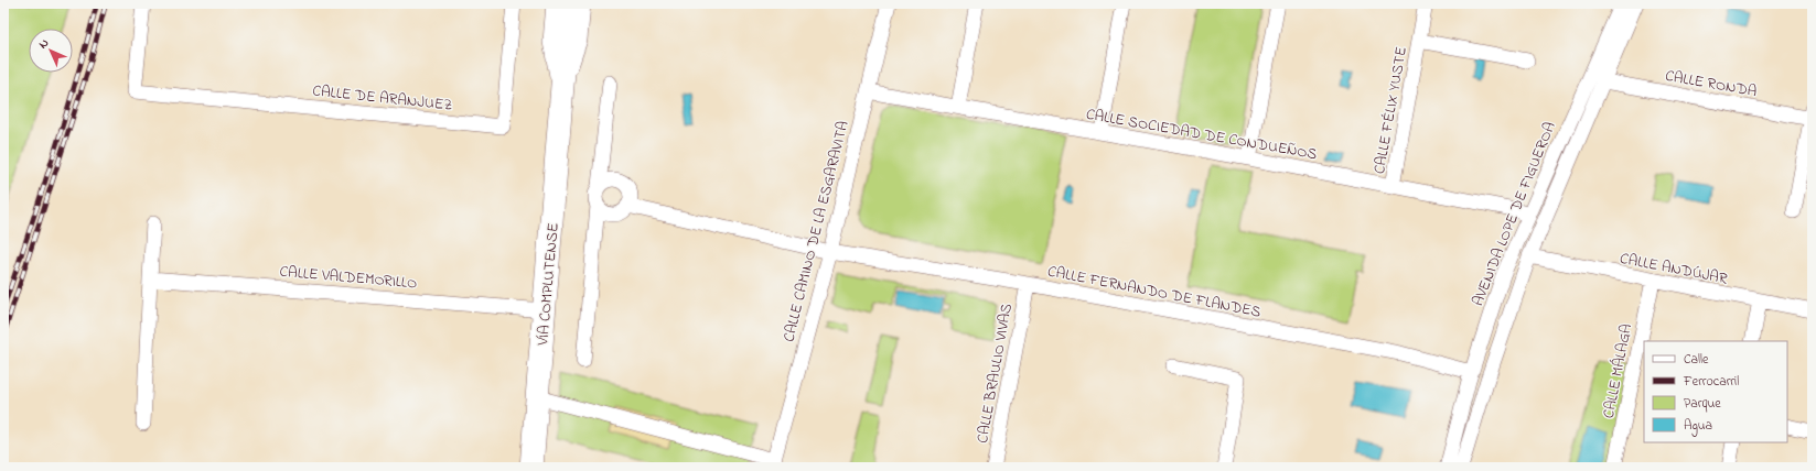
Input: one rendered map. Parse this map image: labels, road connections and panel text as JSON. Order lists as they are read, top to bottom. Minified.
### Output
{"streets":{"main road":["VÍA COMPLUTENSE"],"street":["CALLE RONDA","CALLE DE ARANJUEZ","CALLE FÉLIX YUSTE","CALLE SOCIEDAD DE CONDUEÑOS","AVENIDA LOPE DE FIGUEROA","CALLE CAMINO DE LA ESGARAVITA","CALLE ANDÚJAR","CALLE VALDEMORILLO","CALLE FERNANDO DE FLANDES","CALLE MÁLAGA","CALLE BRAULIO VIVAS"]},"crossings":[["CALLE RONDA","AVENIDA LOPE DE FIGUEROA"],["CALLE FÉLIX YUSTE","CALLE SOCIEDAD DE CONDUEÑOS"],["CALLE SOCIEDAD DE CONDUEÑOS","AVENIDA LOPE DE FIGUEROA"],["CALLE SOCIEDAD DE CONDUEÑOS","CALLE CAMINO DE LA ESGARAVITA"],["AVENIDA LOPE DE FIGUEROA","CALLE ANDÚJAR"],["AVENIDA LOPE DE FIGUEROA","CALLE FERNANDO DE FLANDES"],["CALLE CAMINO DE LA ESGARAVITA","CALLE FERNANDO DE FLANDES"],["CALLE ANDÚJAR","CALLE MÁLAGA"],["CALLE VALDEMORILLO","VÍA COMPLUTENSE"],["CALLE FERNANDO DE FLANDES","CALLE BRAULIO VIVAS"]],"legend":["Calle","Ferrocarril","Parque","Agua"],"north":"top left"}
